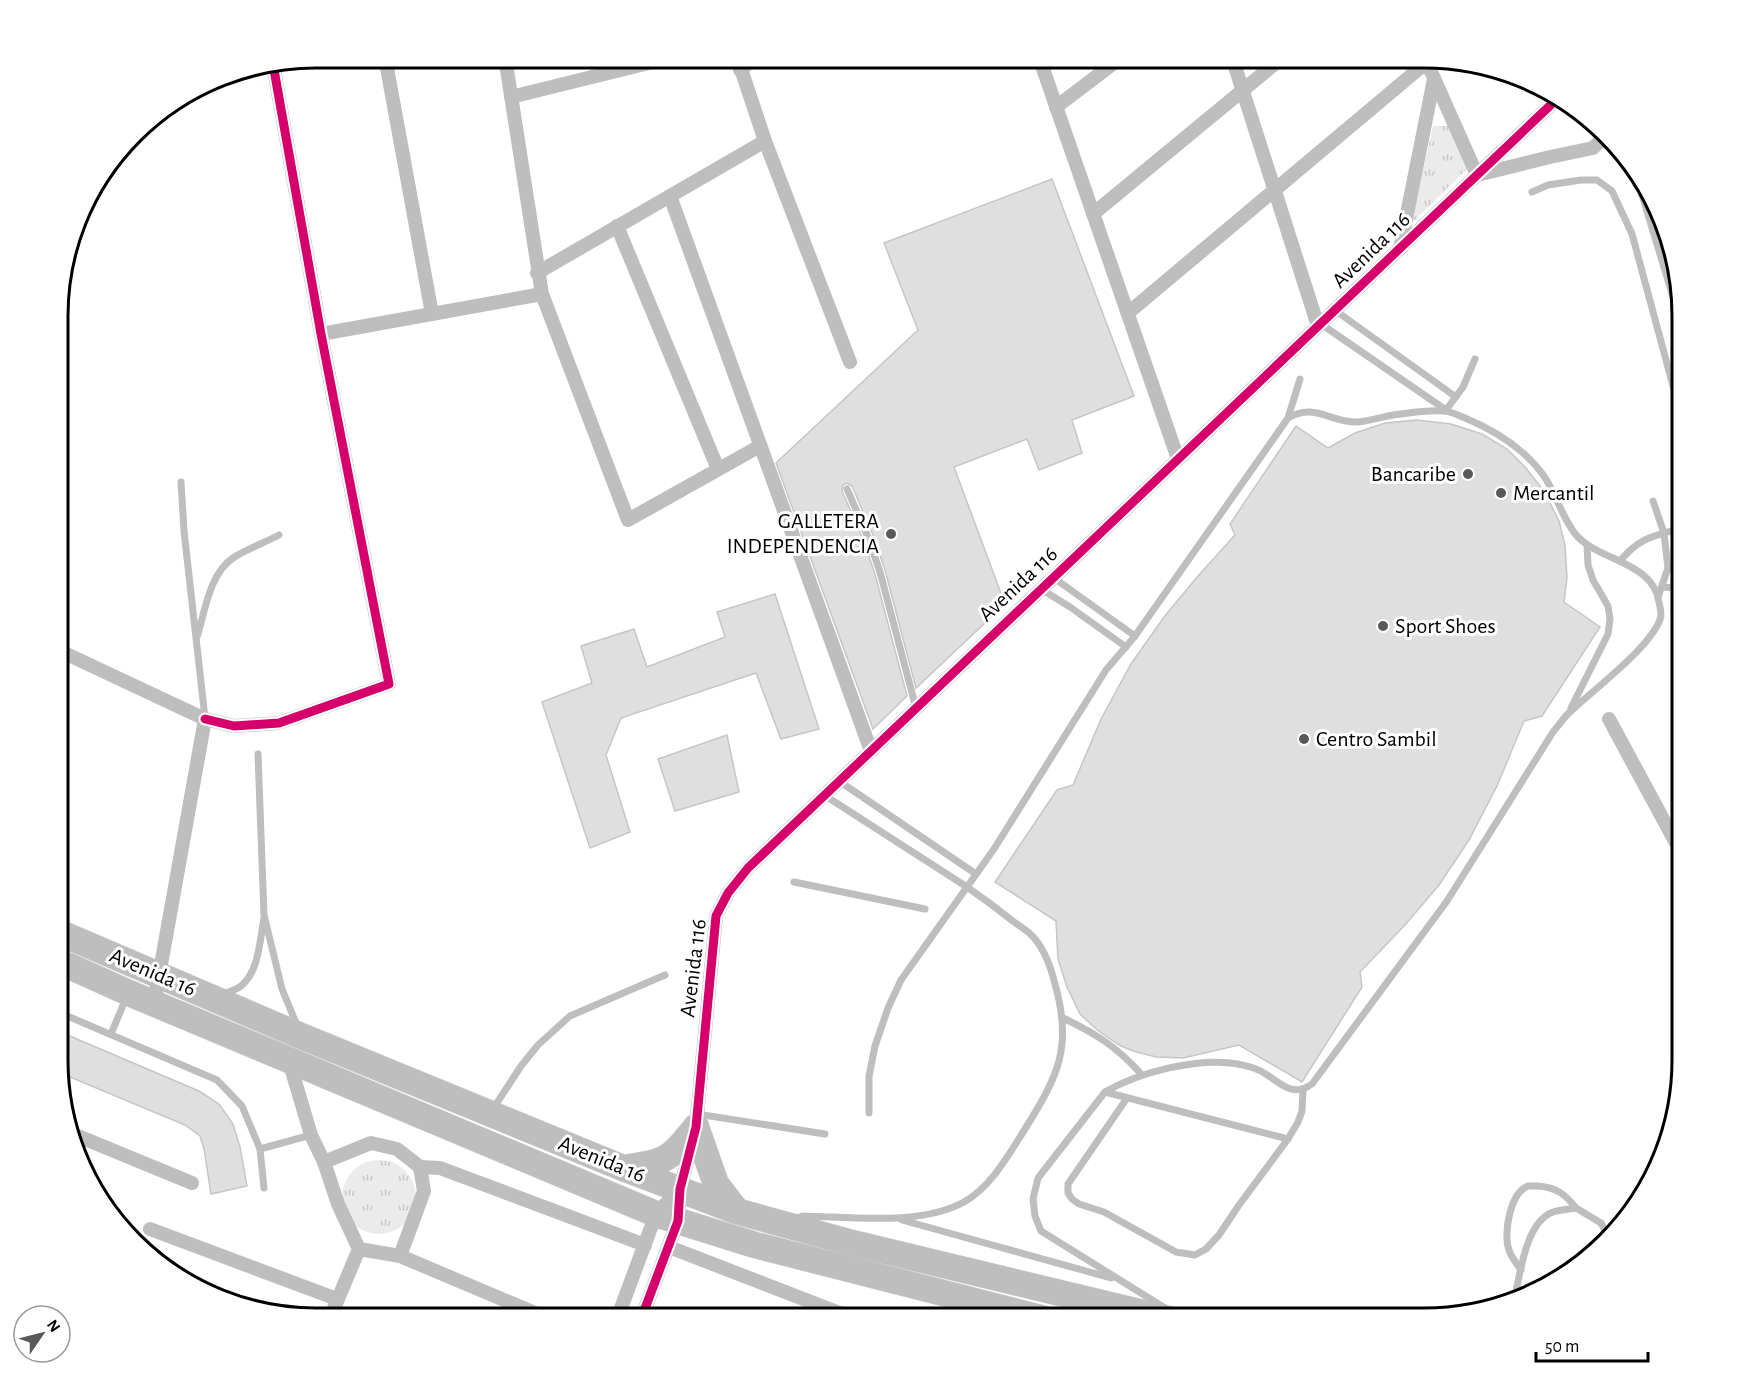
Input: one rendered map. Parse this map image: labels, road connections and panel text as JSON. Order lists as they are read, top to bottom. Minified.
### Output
{"streets":{"highway":["Avenida 16"],"street":["Avenida 116"]},"crossings":[["Avenida 116","Avenida 16"]],"places":["Bancaribe","Mercantil","GALLETERA INDEPENDENCIA","Sport Shoes","Centro Sambil"],"scale_bar":"50 m","north":"top right"}
